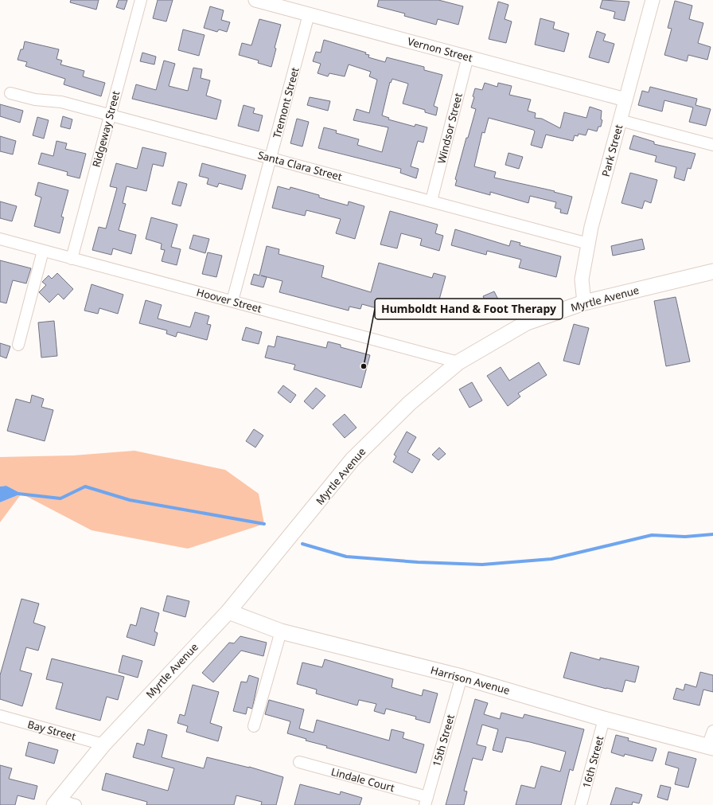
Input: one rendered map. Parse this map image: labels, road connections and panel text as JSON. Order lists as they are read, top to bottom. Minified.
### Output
{"streets":{"main road":["Myrtle Avenue","Harrison Avenue"],"street":["Vernon Street","Tremont Street","Windsor Street","Ridgeway Street","Park Street","Santa Clara Street","Hoover Street","Bay Street","15th Street","16th Street","Lindale Court"]},"crossings":[["Vernon Street","Tremont Street"],["Vernon Street","Windsor Street"],["Vernon Street","Park Street"],["Tremont Street","Santa Clara Street"],["Tremont Street","Hoover Street"],["Windsor Street","Santa Clara Street"],["Ridgeway Street","Santa Clara Street"],["Ridgeway Street","Hoover Street"],["Park Street","Santa Clara Street"],["Park Street","Myrtle Avenue"],["Myrtle Avenue","Hoover Street"],["Myrtle Avenue","Harrison Avenue"],["Myrtle Avenue","Bay Street"],["Harrison Avenue","15th Street"],["Harrison Avenue","16th Street"],["15th Street","Lindale Court"]],"places":["Humboldt Hand & Foot Therapy"]}
